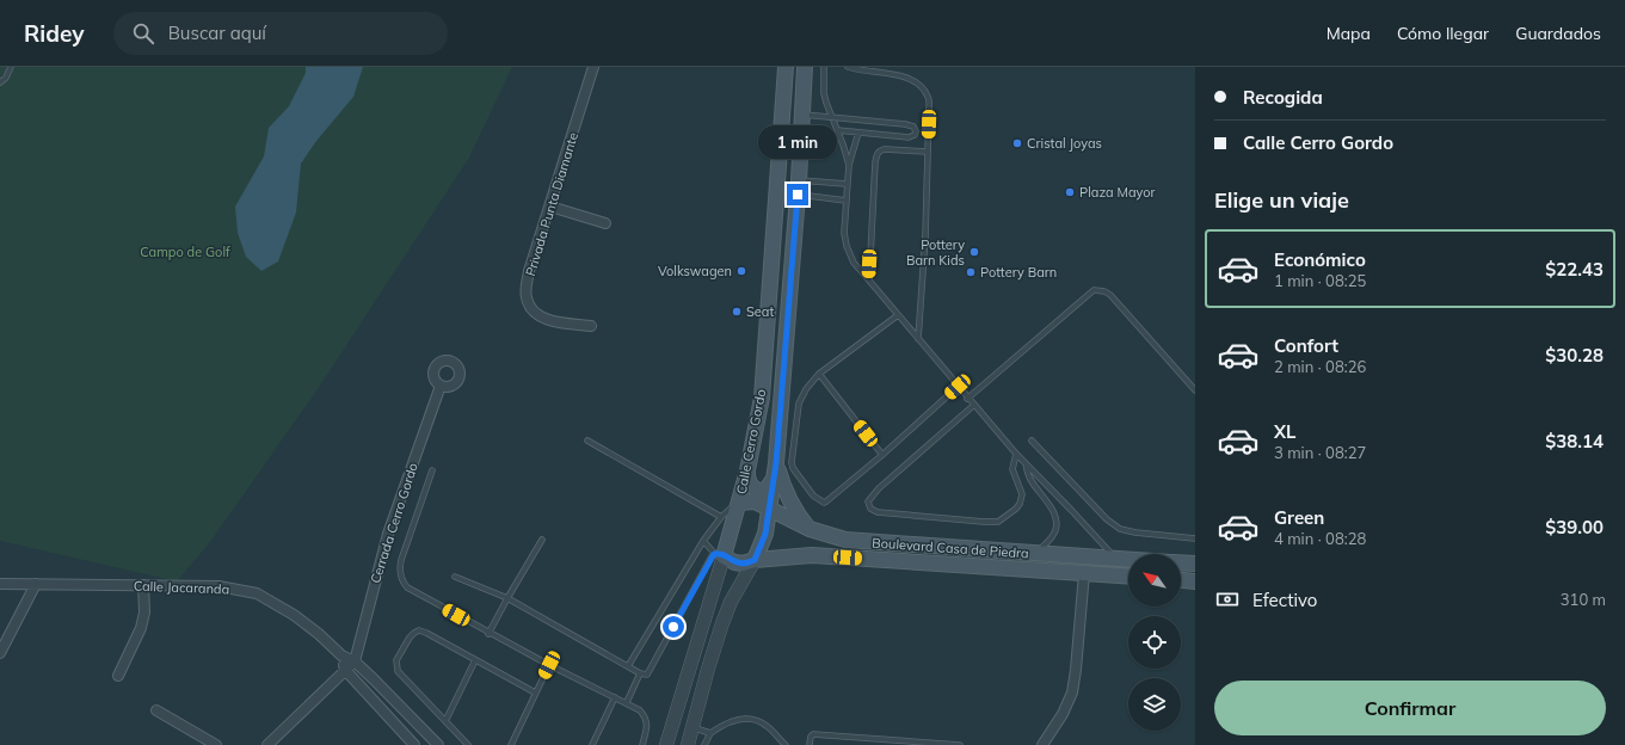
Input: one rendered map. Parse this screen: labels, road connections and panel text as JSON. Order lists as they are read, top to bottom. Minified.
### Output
{"streets":{"main road":["Calle Cerro Gordo","Boulevard Casa de Piedra"],"street":["Privada Punta Diamante","Cerrada Cerro Gordo","Calle Jacaranda"]},"crossings":[["Calle Cerro Gordo","Boulevard Casa de Piedra"],["Cerrada Cerro Gordo","Calle Jacaranda"]],"parks":["Campo de Golf"],"places":["Cristal Joyas","Plaza Mayor","Pottery Barn Kids","Volkswagen","Pottery Barn","Seat"],"north":"top left","page":{"header":"Ridey","search":"Buscar aquí","nav":["Mapa","Cómo llegar","Guardados"],"banner":["Recogida","Calle Cerro Gordo"],"bubble":"1 min","heading":"Elige un viaje","list":[{"name":"Económico","note":"1 min · 08:25","value":"$22.43"},{"name":"Confort","note":"2 min · 08:26","value":"$30.28"},{"name":"XL","note":"3 min · 08:27","value":"$38.14"},{"name":"Green","note":"4 min · 08:28","value":"$39.00"}],"pay":["Efectivo","310 m"],"buttons":"Confirmar"}}
